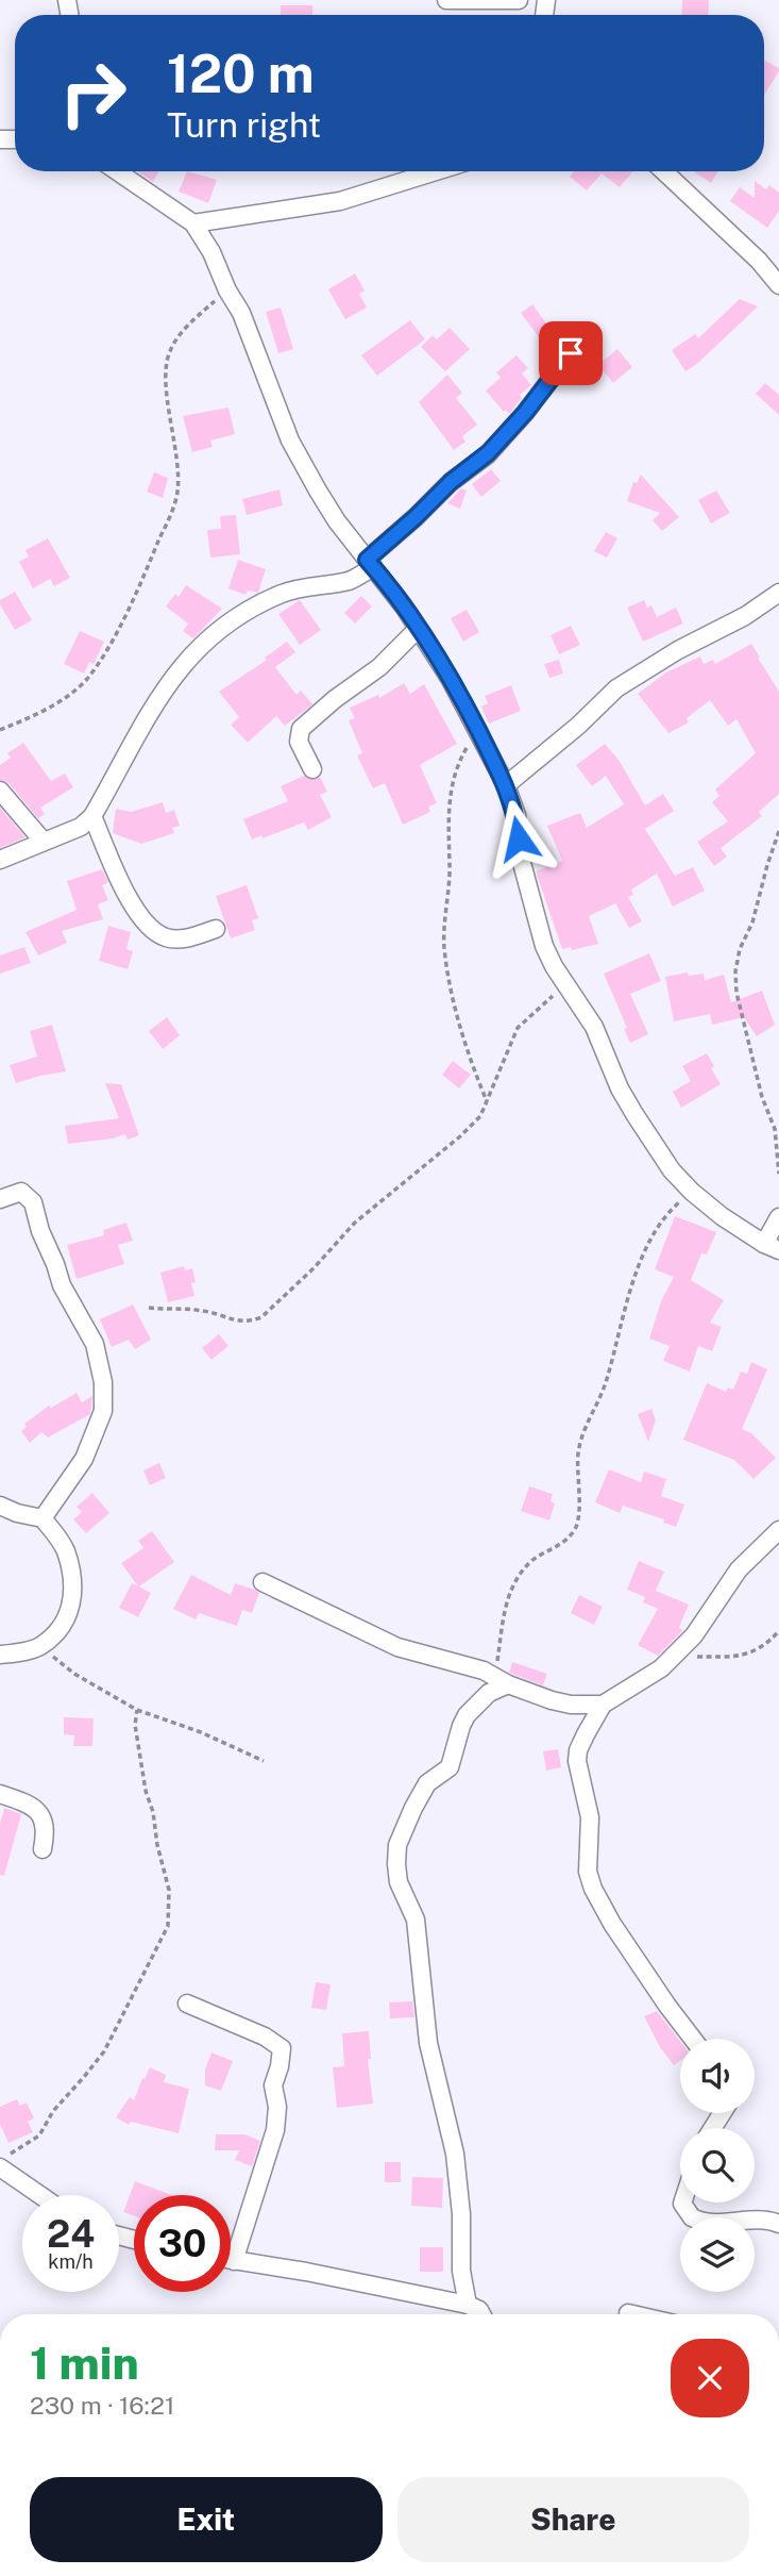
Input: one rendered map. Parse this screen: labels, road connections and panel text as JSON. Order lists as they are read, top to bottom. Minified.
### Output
{"page":{"turn":["120 m","Turn right"],"speed":"24 km/h","limit":"30","heading":["1 min","230 m · 16:21"],"buttons":["Exit","Share"]}}
